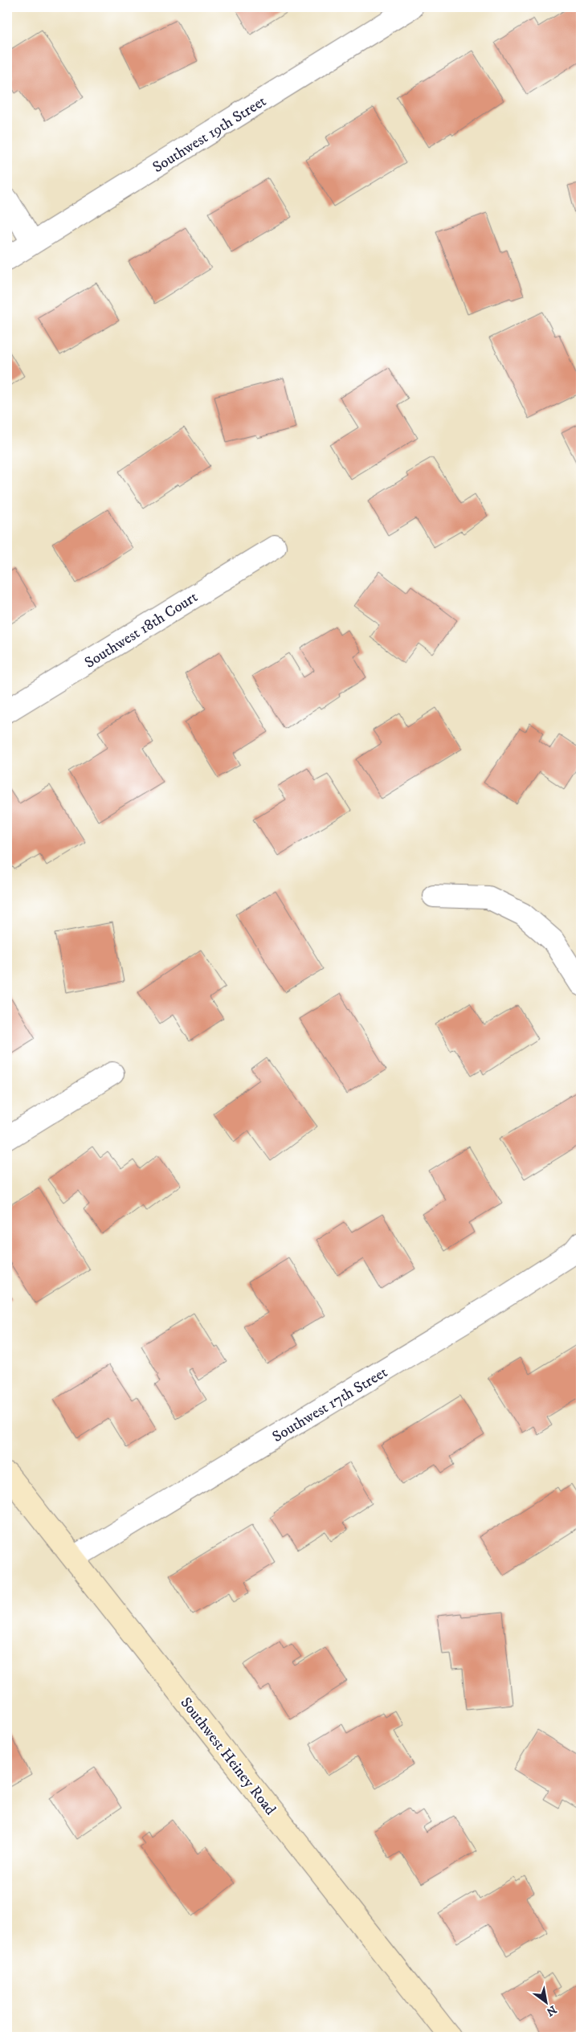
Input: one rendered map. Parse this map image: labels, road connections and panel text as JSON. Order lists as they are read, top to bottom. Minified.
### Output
{"streets":{"street":["Southwest 19th Street","Southwest 18th Court","Southwest 17th Street","Southwest Heiney Road"]},"crossings":[["Southwest 17th Street","Southwest Heiney Road"]],"north":"bottom right"}
